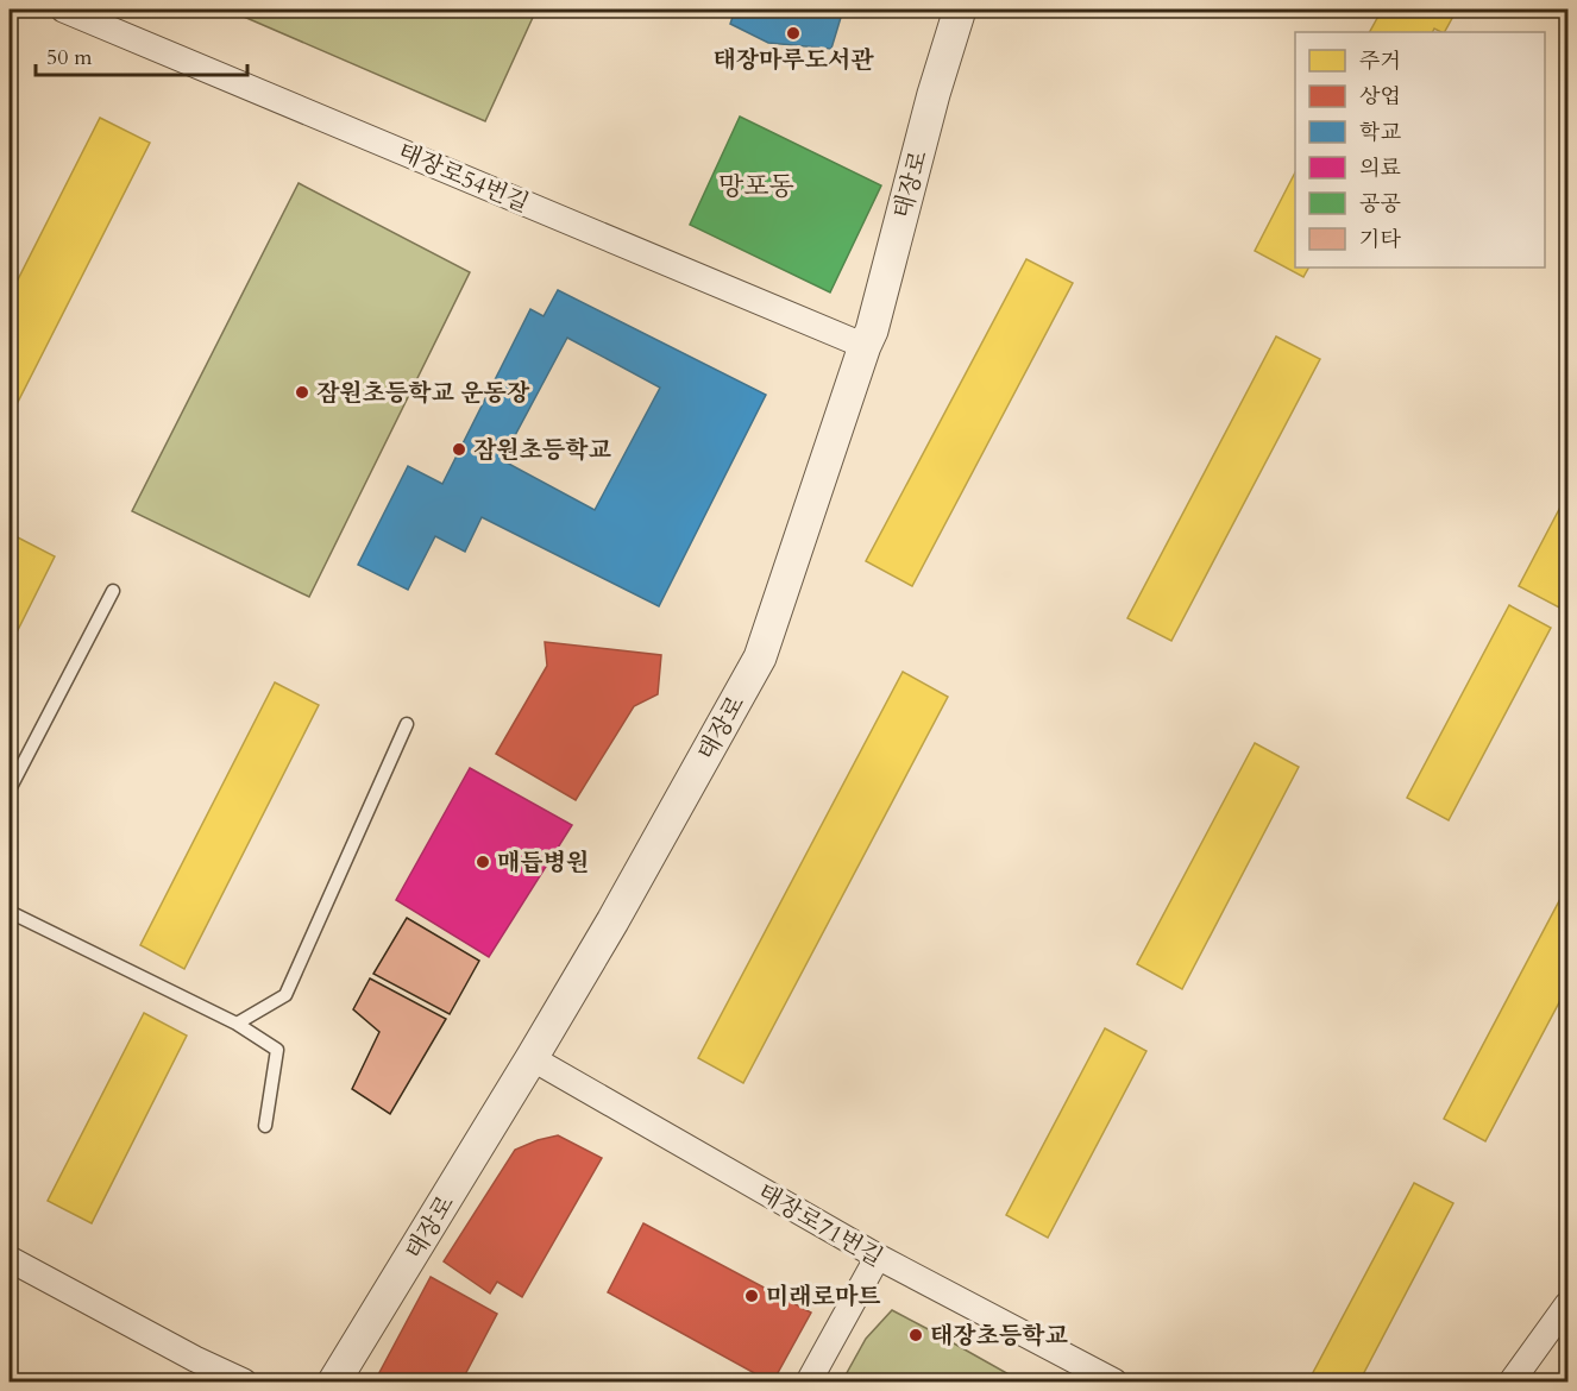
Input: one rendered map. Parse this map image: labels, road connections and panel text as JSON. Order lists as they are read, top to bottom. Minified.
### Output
{"streets":{"street":["태장로54번길","태장로","태장로71번길"]},"crossings":[["태장로54번길","태장로"],["태장로","태장로71번길"]],"districts":["망포동"],"places":["태장마루도서관","잠원초등학교 운동장","잠원초등학교","매듭병원","미래로마트","태장초등학교"],"legend":["주거","상업","학교","의료","공공","기타"],"scale_bar":"50 m"}
